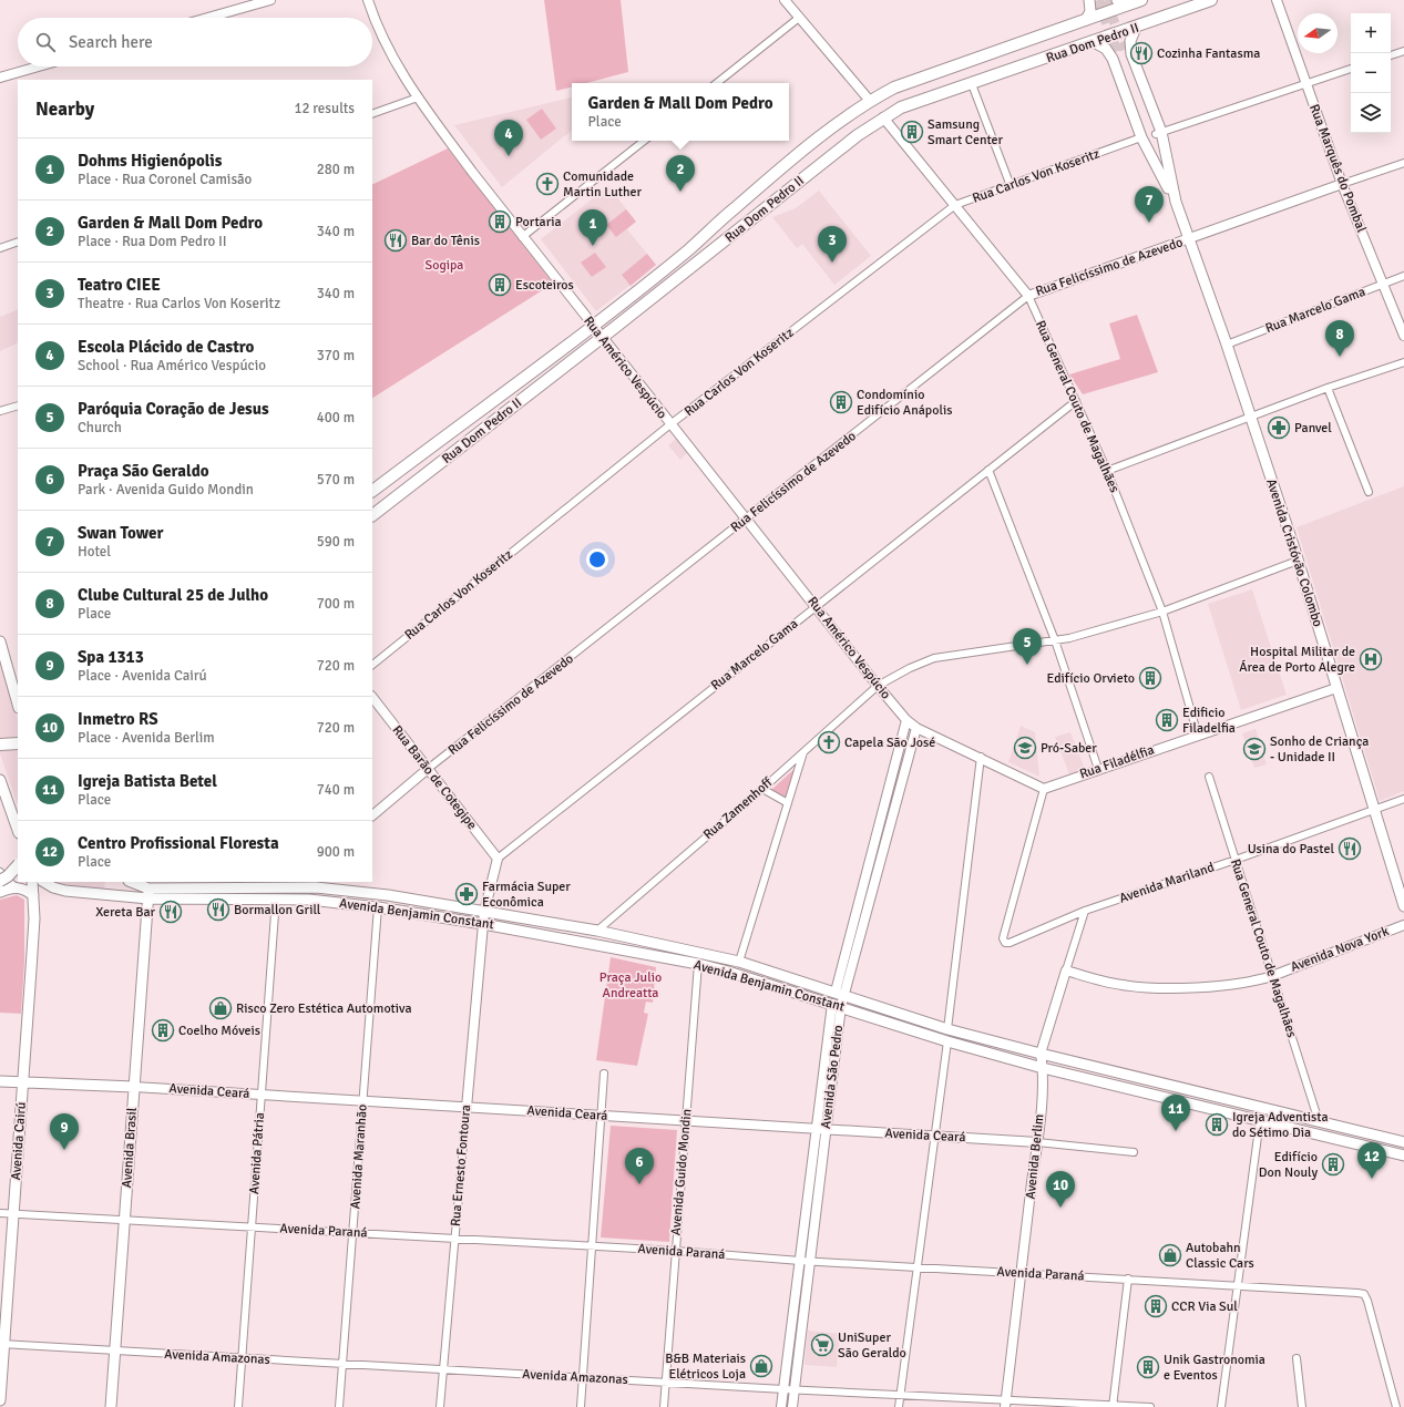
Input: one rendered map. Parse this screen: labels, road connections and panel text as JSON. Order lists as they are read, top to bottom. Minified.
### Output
{"streets":{"main road":["Rua Dom Pedro II","Avenida Cristóvão Colombo","Avenida Benjamin Constant","Avenida Ceará","Avenida Cairú","Avenida Brasil"],"street":["Rua Marquês do Pombal","Rua Carlos Von Koseritz","Rua Felicíssimo de Azevedo","Rua Marcelo Gama","Rua Américo Vespúcio","Rua General Couto de Magalhães","Rua Filadélfia","Rua Barão de Cotegipe","Rua Zamenhoff","Avenida Mariland","Avenida Nova York","Avenida São Pedro","Avenida Pátria","Avenida Maranhão","Avenida Berlim","Rua Ernesto Fontoura","Avenida Guido Mondin","Avenida Paraná","Avenida Amazonas"]},"crossings":[["Rua Dom Pedro II","Rua Américo Vespúcio"],["Rua Dom Pedro II","Rua General Couto de Magalhães"],["Rua Dom Pedro II","Avenida Cristóvão Colombo"],["Rua Marquês do Pombal","Rua Felicíssimo de Azevedo"],["Rua Marquês do Pombal","Rua Marcelo Gama"],["Rua Carlos Von Koseritz","Rua Américo Vespúcio"],["Rua Carlos Von Koseritz","Rua General Couto de Magalhães"],["Rua Carlos Von Koseritz","Avenida Cristóvão Colombo"],["Rua Felicíssimo de Azevedo","Rua Américo Vespúcio"],["Rua Felicíssimo de Azevedo","Rua General Couto de Magalhães"],["Rua Felicíssimo de Azevedo","Avenida Cristóvão Colombo"],["Rua Felicíssimo de Azevedo","Rua Barão de Cotegipe"],["Rua Marcelo Gama","Rua Américo Vespúcio"],["Rua Marcelo Gama","Rua General Couto de Magalhães"],["Rua Marcelo Gama","Avenida Cristóvão Colombo"],["Rua Marcelo Gama","Rua Barão de Cotegipe"],["Rua Américo Vespúcio","Rua Zamenhoff"],["Rua Américo Vespúcio","Avenida São Pedro"],["Rua General Couto de Magalhães","Rua Filadélfia"],["Rua General Couto de Magalhães","Rua Zamenhoff"],["Rua General Couto de Magalhães","Avenida Mariland"],["Rua General Couto de Magalhães","Avenida Benjamin Constant"],["Rua General Couto de Magalhães","Avenida Nova York"],["Avenida Cristóvão Colombo","Rua Filadélfia"],["Avenida Cristóvão Colombo","Rua Zamenhoff"],["Avenida Cristóvão Colombo","Avenida Mariland"],["Rua Filadélfia","Avenida Mariland"],["Rua Zamenhoff","Avenida Benjamin Constant"],["Avenida Mariland","Avenida Berlim"],["Avenida Benjamin Constant","Avenida São Pedro"],["Avenida Benjamin Constant","Avenida Brasil"],["Avenida Benjamin Constant","Avenida Pátria"],["Avenida Benjamin Constant","Avenida Maranhão"],["Avenida Benjamin Constant","Avenida Berlim"],["Avenida Benjamin Constant","Rua Ernesto Fontoura"],["Avenida Benjamin Constant","Avenida Guido Mondin"],["Avenida Nova York","Avenida Berlim"],["Avenida São Pedro","Avenida Ceará"],["Avenida São Pedro","Avenida Paraná"],["Avenida São Pedro","Avenida Amazonas"],["Avenida Ceará","Avenida Cairú"],["Avenida Ceará","Avenida Brasil"],["Avenida Ceará","Avenida Pátria"],["Avenida Ceará","Avenida Maranhão"],["Avenida Ceará","Avenida Berlim"],["Avenida Ceará","Rua Ernesto Fontoura"],["Avenida Ceará","Avenida Guido Mondin"],["Avenida Cairú","Avenida Paraná"],["Avenida Cairú","Avenida Amazonas"],["Avenida Brasil","Avenida Paraná"],["Avenida Brasil","Avenida Amazonas"],["Avenida Pátria","Avenida Paraná"],["Avenida Pátria","Avenida Amazonas"],["Avenida Maranhão","Avenida Paraná"],["Avenida Maranhão","Avenida Amazonas"],["Avenida Berlim","Avenida Paraná"],["Avenida Berlim","Avenida Amazonas"],["Rua Ernesto Fontoura","Avenida Paraná"],["Rua Ernesto Fontoura","Avenida Amazonas"],["Avenida Guido Mondin","Avenida Paraná"],["Avenida Guido Mondin","Avenida Amazonas"]],"parks":["Sogipa","Praça Julio Andreatta"],"places":{"restaurant":["Cozinha Fantasma","Bar do Tênis","Usina do Pastel","Bormallon Grill","Xereta Bar"],"building":["Samsung Smart Center","Portaria","Escoteiros","Condomínio Edifício Anápolis","Edifício Orvieto","Edificio Filadelfia","Coelho Móveis","Igreja Adventista do Sétimo Dia","Edifício Don Nouly","CCR Via Sul","Unik Gastronomia e Eventos"],"church":["Comunidade Martin Luther","Capela São José"],"pharmacy":["Panvel","Farmácia Super Econômica"],"hospital":["Hospital Militar de Área de Porto Alegre"],"school or university":["Pró-Saber","Sonho de Criança - Unidade II"],"shop":["Risco Zero Estética Automotiva","Autobahn Classic Cars","B&B Materiais Elétricos Loja"],"supermarket":["UniSuper São Geraldo"]},"north":"left","page":{"map_buttons":["+","−"],"search":"Search here","heading":["Nearby","12 results"],"popup":["Garden & Mall Dom Pedro","Place"],"pins":["4","2","7","1","3","8","5","11","9","12","6","10"],"list":[{"mark":"1","name":"Dohms Higienópolis","note":"Place · Rua Coronel Camisão","value":"280 m"},{"mark":"2","name":"Garden & Mall Dom Pedro","note":"Place · Rua Dom Pedro II","value":"340 m"},{"mark":"3","name":"Teatro CIEE","note":"Theatre · Rua Carlos Von Koseritz","value":"340 m"},{"mark":"4","name":"Escola Plácido de Castro","note":"School · Rua Américo Vespúcio","value":"370 m"},{"mark":"5","name":"Paróquia Coração de Jesus","note":"Church","value":"400 m"},{"mark":"6","name":"Praça São Geraldo","note":"Park · Avenida Guido Mondin","value":"570 m"},{"mark":"7","name":"Swan Tower","note":"Hotel","value":"590 m"},{"mark":"8","name":"Clube Cultural 25 de Julho","note":"Place","value":"700 m"},{"mark":"9","name":"Spa 1313","note":"Place · Avenida Cairú","value":"720 m"},{"mark":"10","name":"Inmetro RS","note":"Place · Avenida Berlim","value":"720 m"},{"mark":"11","name":"Igreja Batista Betel","note":"Place","value":"740 m"},{"mark":"12","name":"Centro Profissional Floresta","note":"Place","value":"900 m"}]}}
